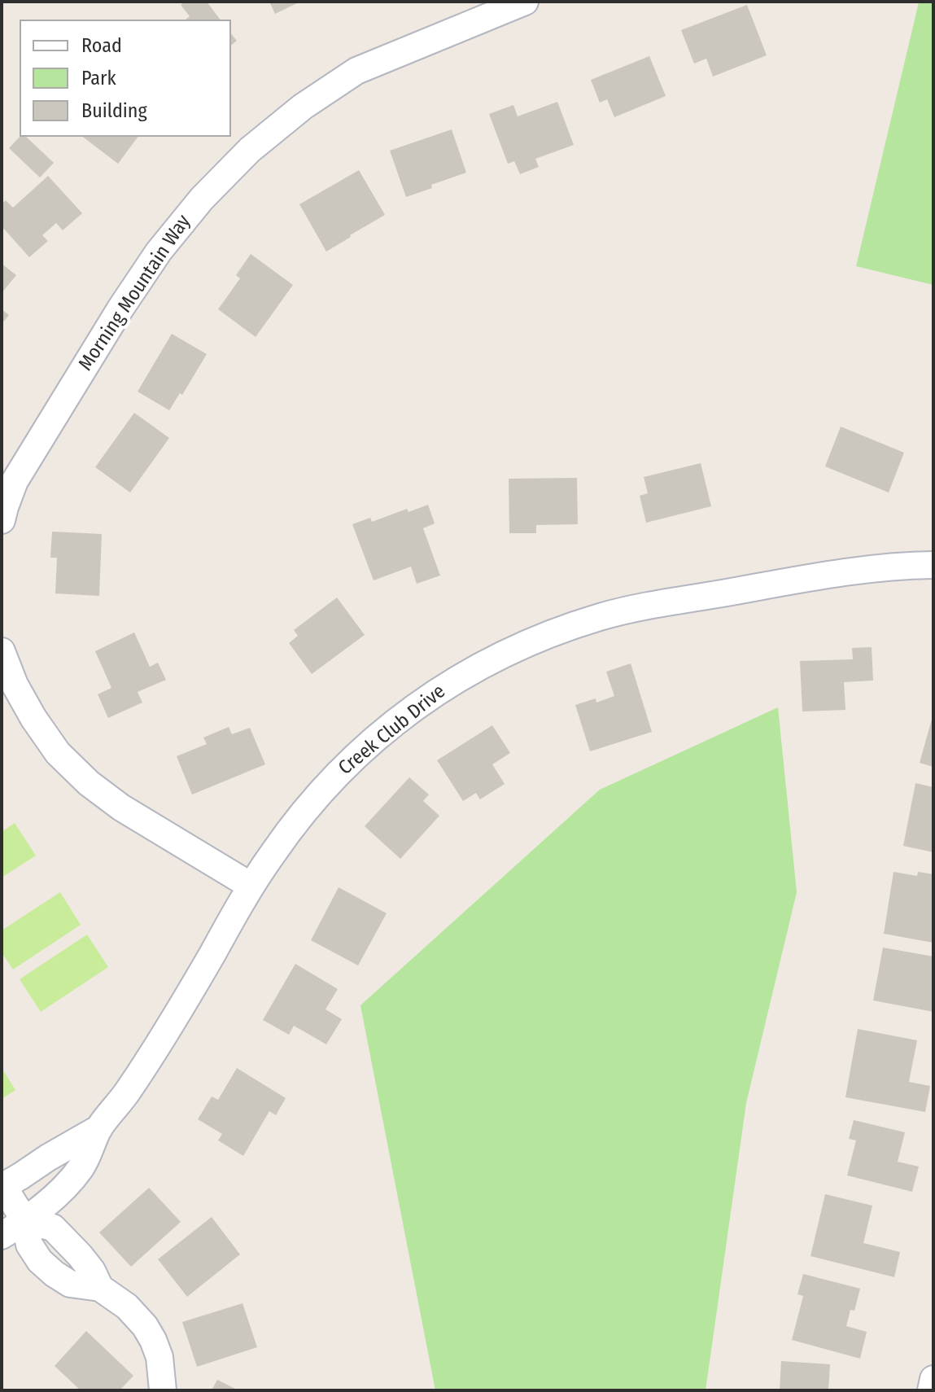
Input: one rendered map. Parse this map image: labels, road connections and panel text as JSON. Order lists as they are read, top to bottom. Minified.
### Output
{"streets":{"street":["Morning Mountain Way","Creek Club Drive"]},"legend":["Road","Park","Building"]}
